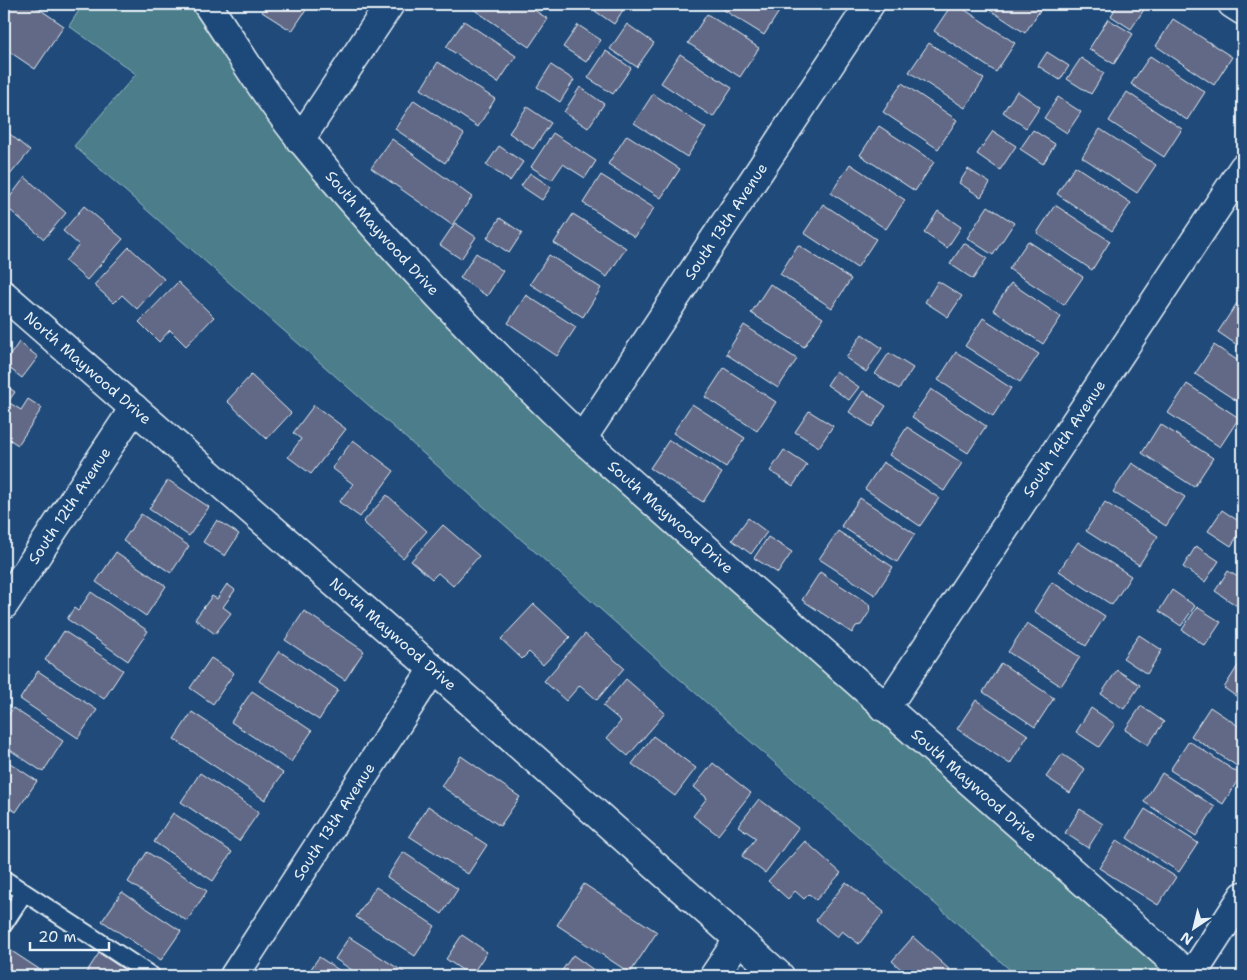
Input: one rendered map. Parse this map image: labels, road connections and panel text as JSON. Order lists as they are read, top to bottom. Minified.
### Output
{"streets":{"street":["South 13th Avenue","South Maywood Drive","North Maywood Drive","South 14th Avenue","South 12th Avenue"]},"crossings":[["South 13th Avenue","South Maywood Drive"],["South 13th Avenue","North Maywood Drive"],["South Maywood Drive","South 14th Avenue"],["North Maywood Drive","South 12th Avenue"]],"scale_bar":"20 m","north":"bottom left"}
